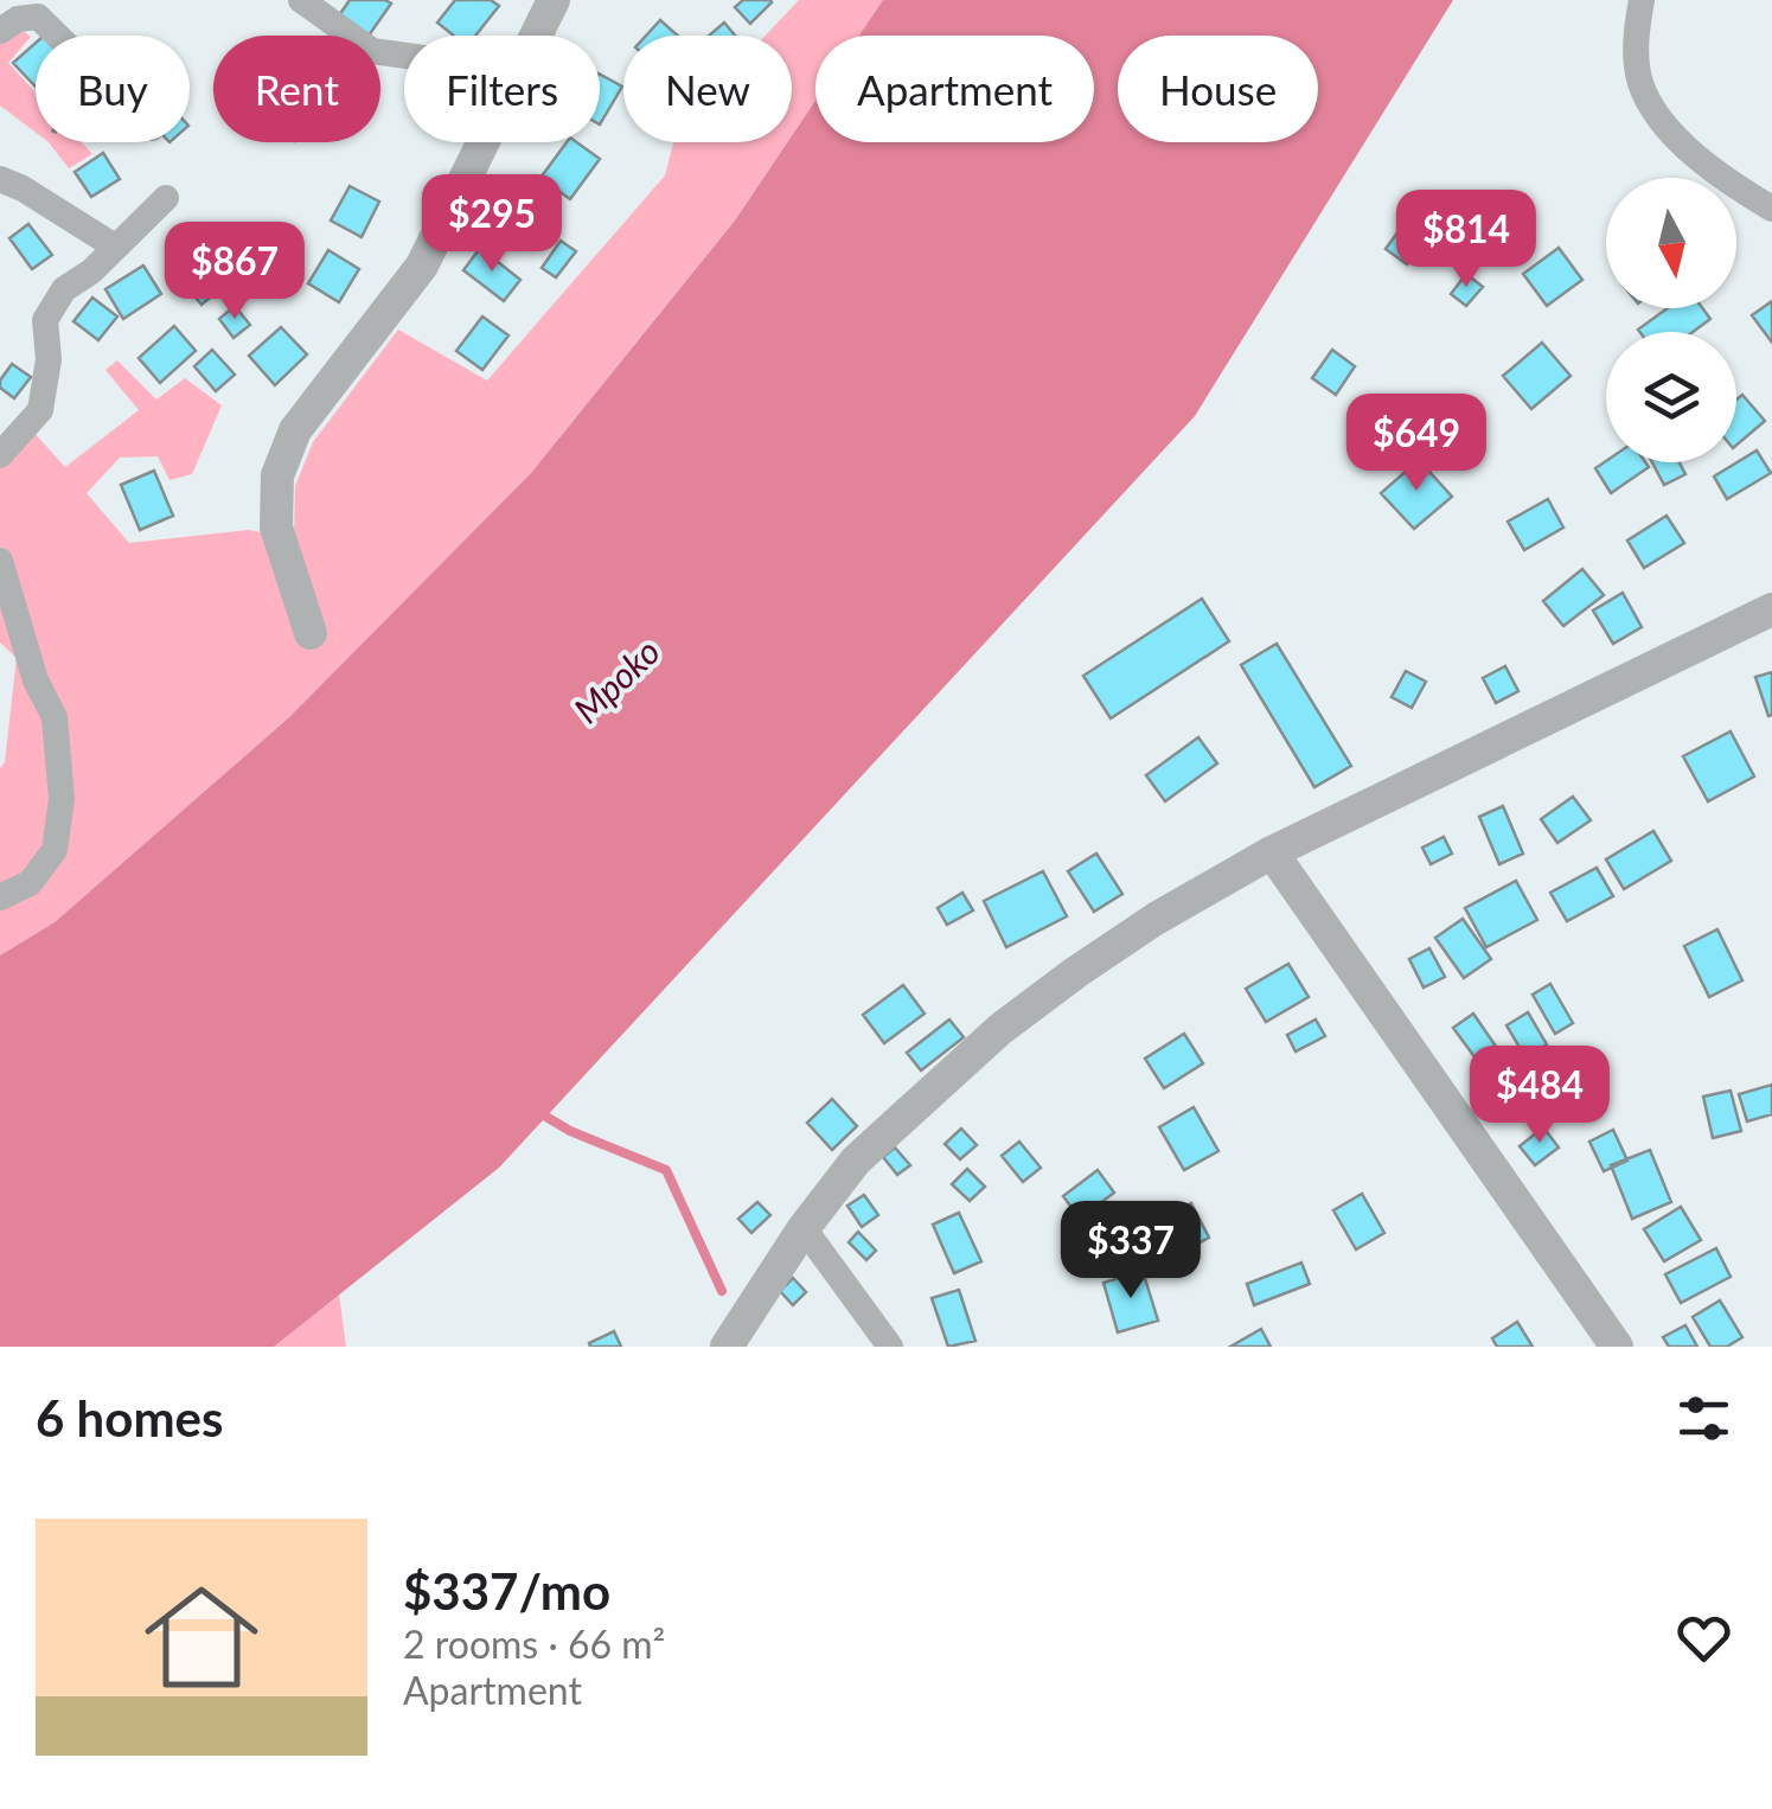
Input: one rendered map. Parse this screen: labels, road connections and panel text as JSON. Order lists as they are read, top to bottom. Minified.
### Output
{"water":["Mpoko"],"north":"bottom","page":{"chip":["Buy","Rent","Filters","New","Apartment","House"],"price":["$295","$814","$867","$649","$484","$337"],"heading":"6 homes","list":[{"name":"$337/mo","note":"2 rooms · 66 m² · Apartment"}]}}
